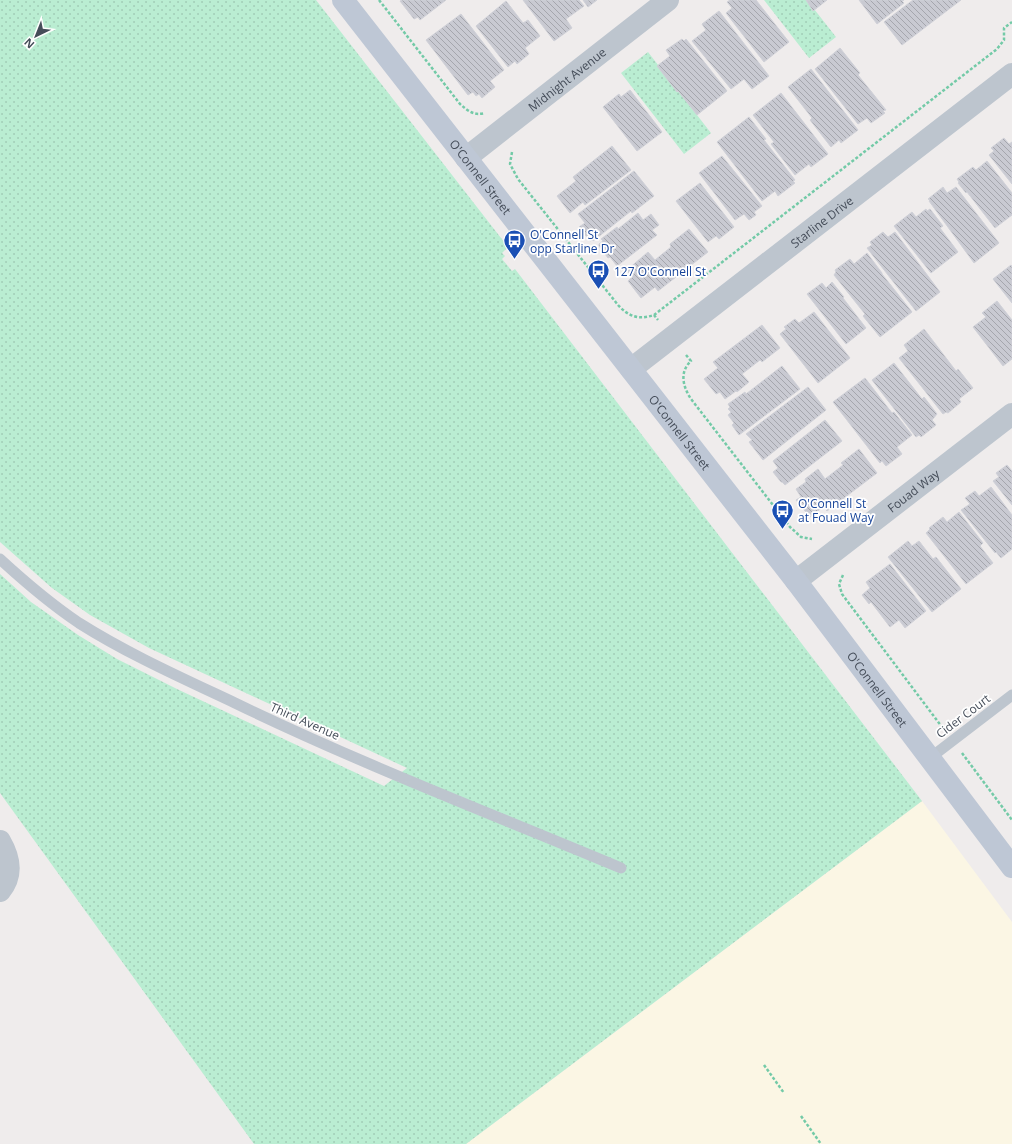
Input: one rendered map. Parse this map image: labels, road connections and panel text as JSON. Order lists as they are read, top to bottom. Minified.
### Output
{"streets":{"street":["Midnight Avenue","O'Connell Street","Starline Drive","Fouad Way"],"lane":["Cider Court","Third Avenue"]},"crossings":[["Midnight Avenue","O'Connell Street"],["O'Connell Street","Starline Drive"],["O'Connell Street","Fouad Way"],["O'Connell Street","Cider Court"]],"places":{"bus stop":["O'Connell St opp Starline Dr","127 O'Connell St","O'Connell St at Fouad Way"]},"north":"bottom left"}
